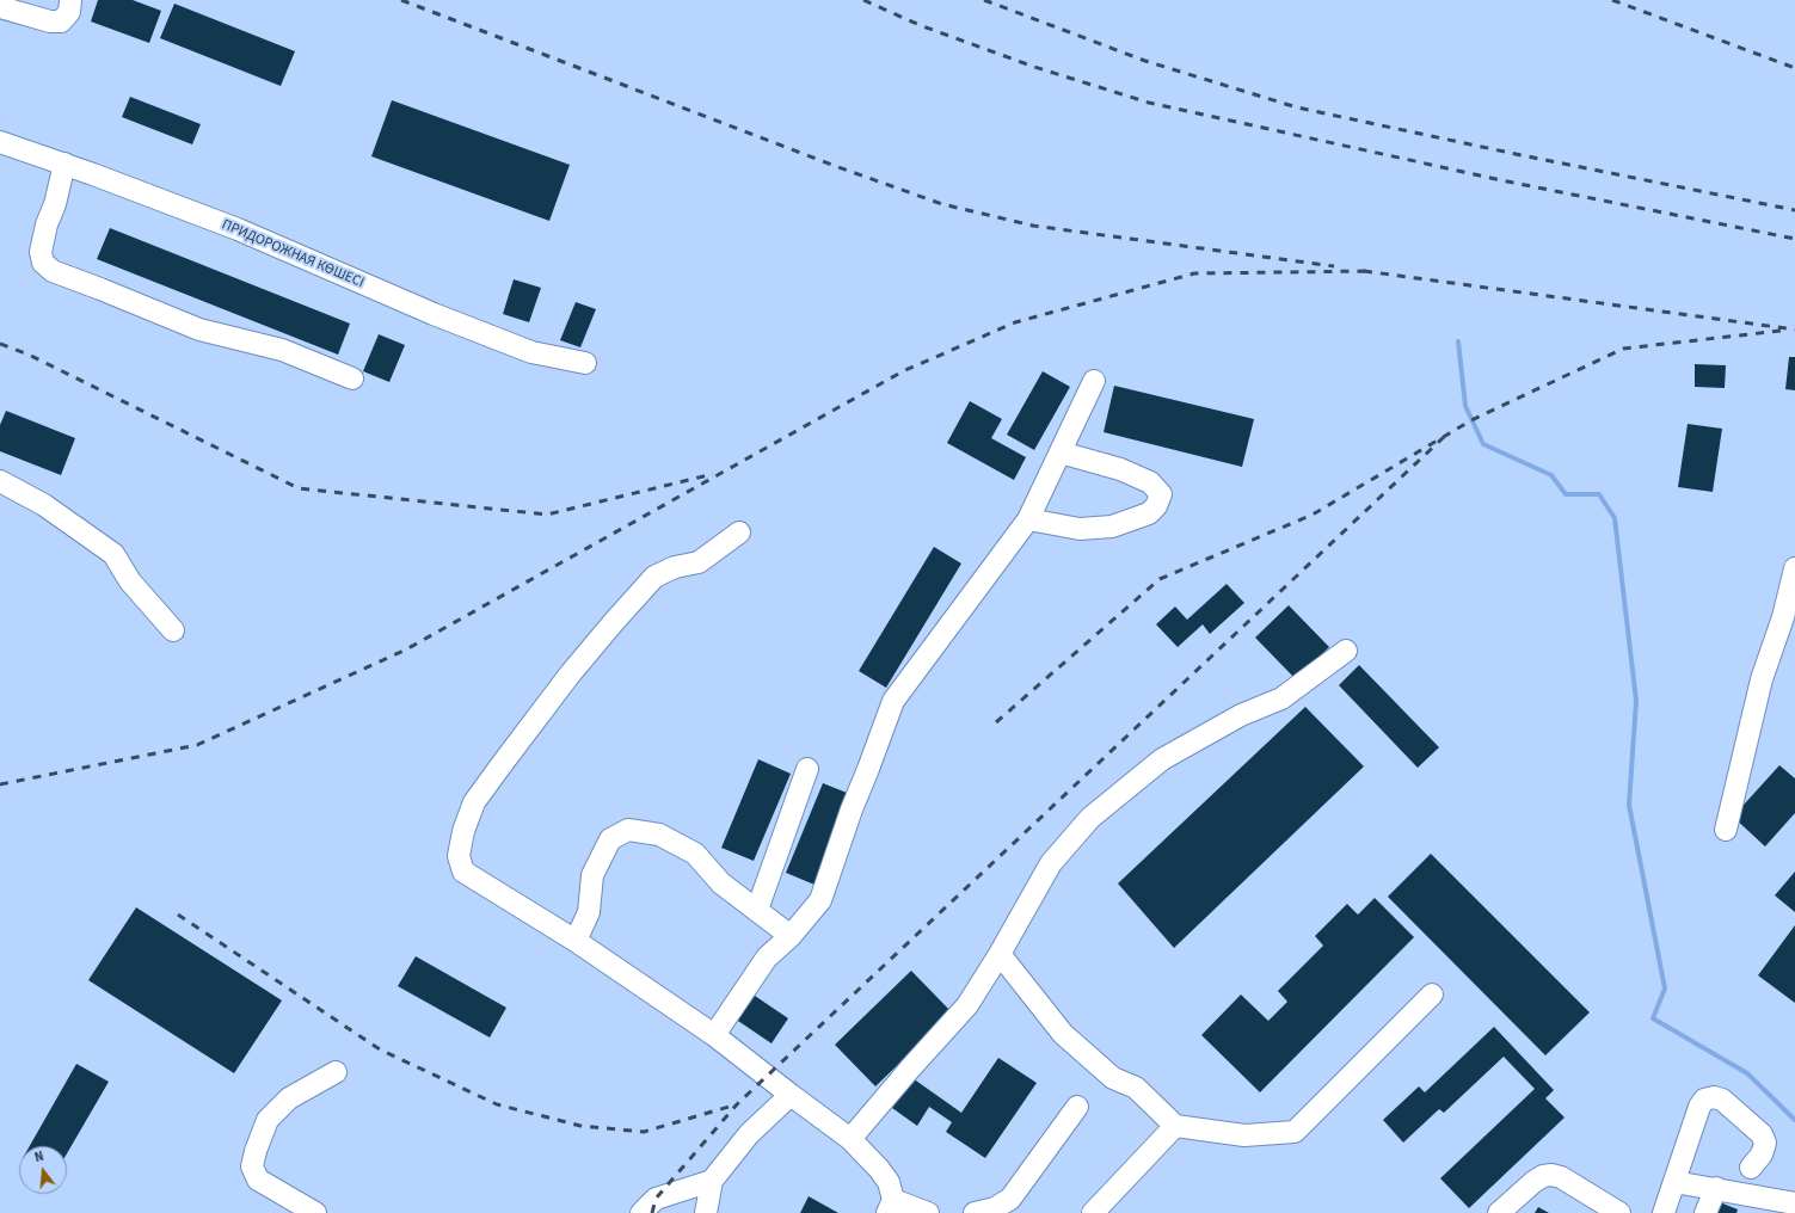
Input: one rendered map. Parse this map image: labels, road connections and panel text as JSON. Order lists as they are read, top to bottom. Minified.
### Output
{"streets":{"street":["ПРИДОРОЖНАЯ КӨШЕСІ"]},"north":"top"}
